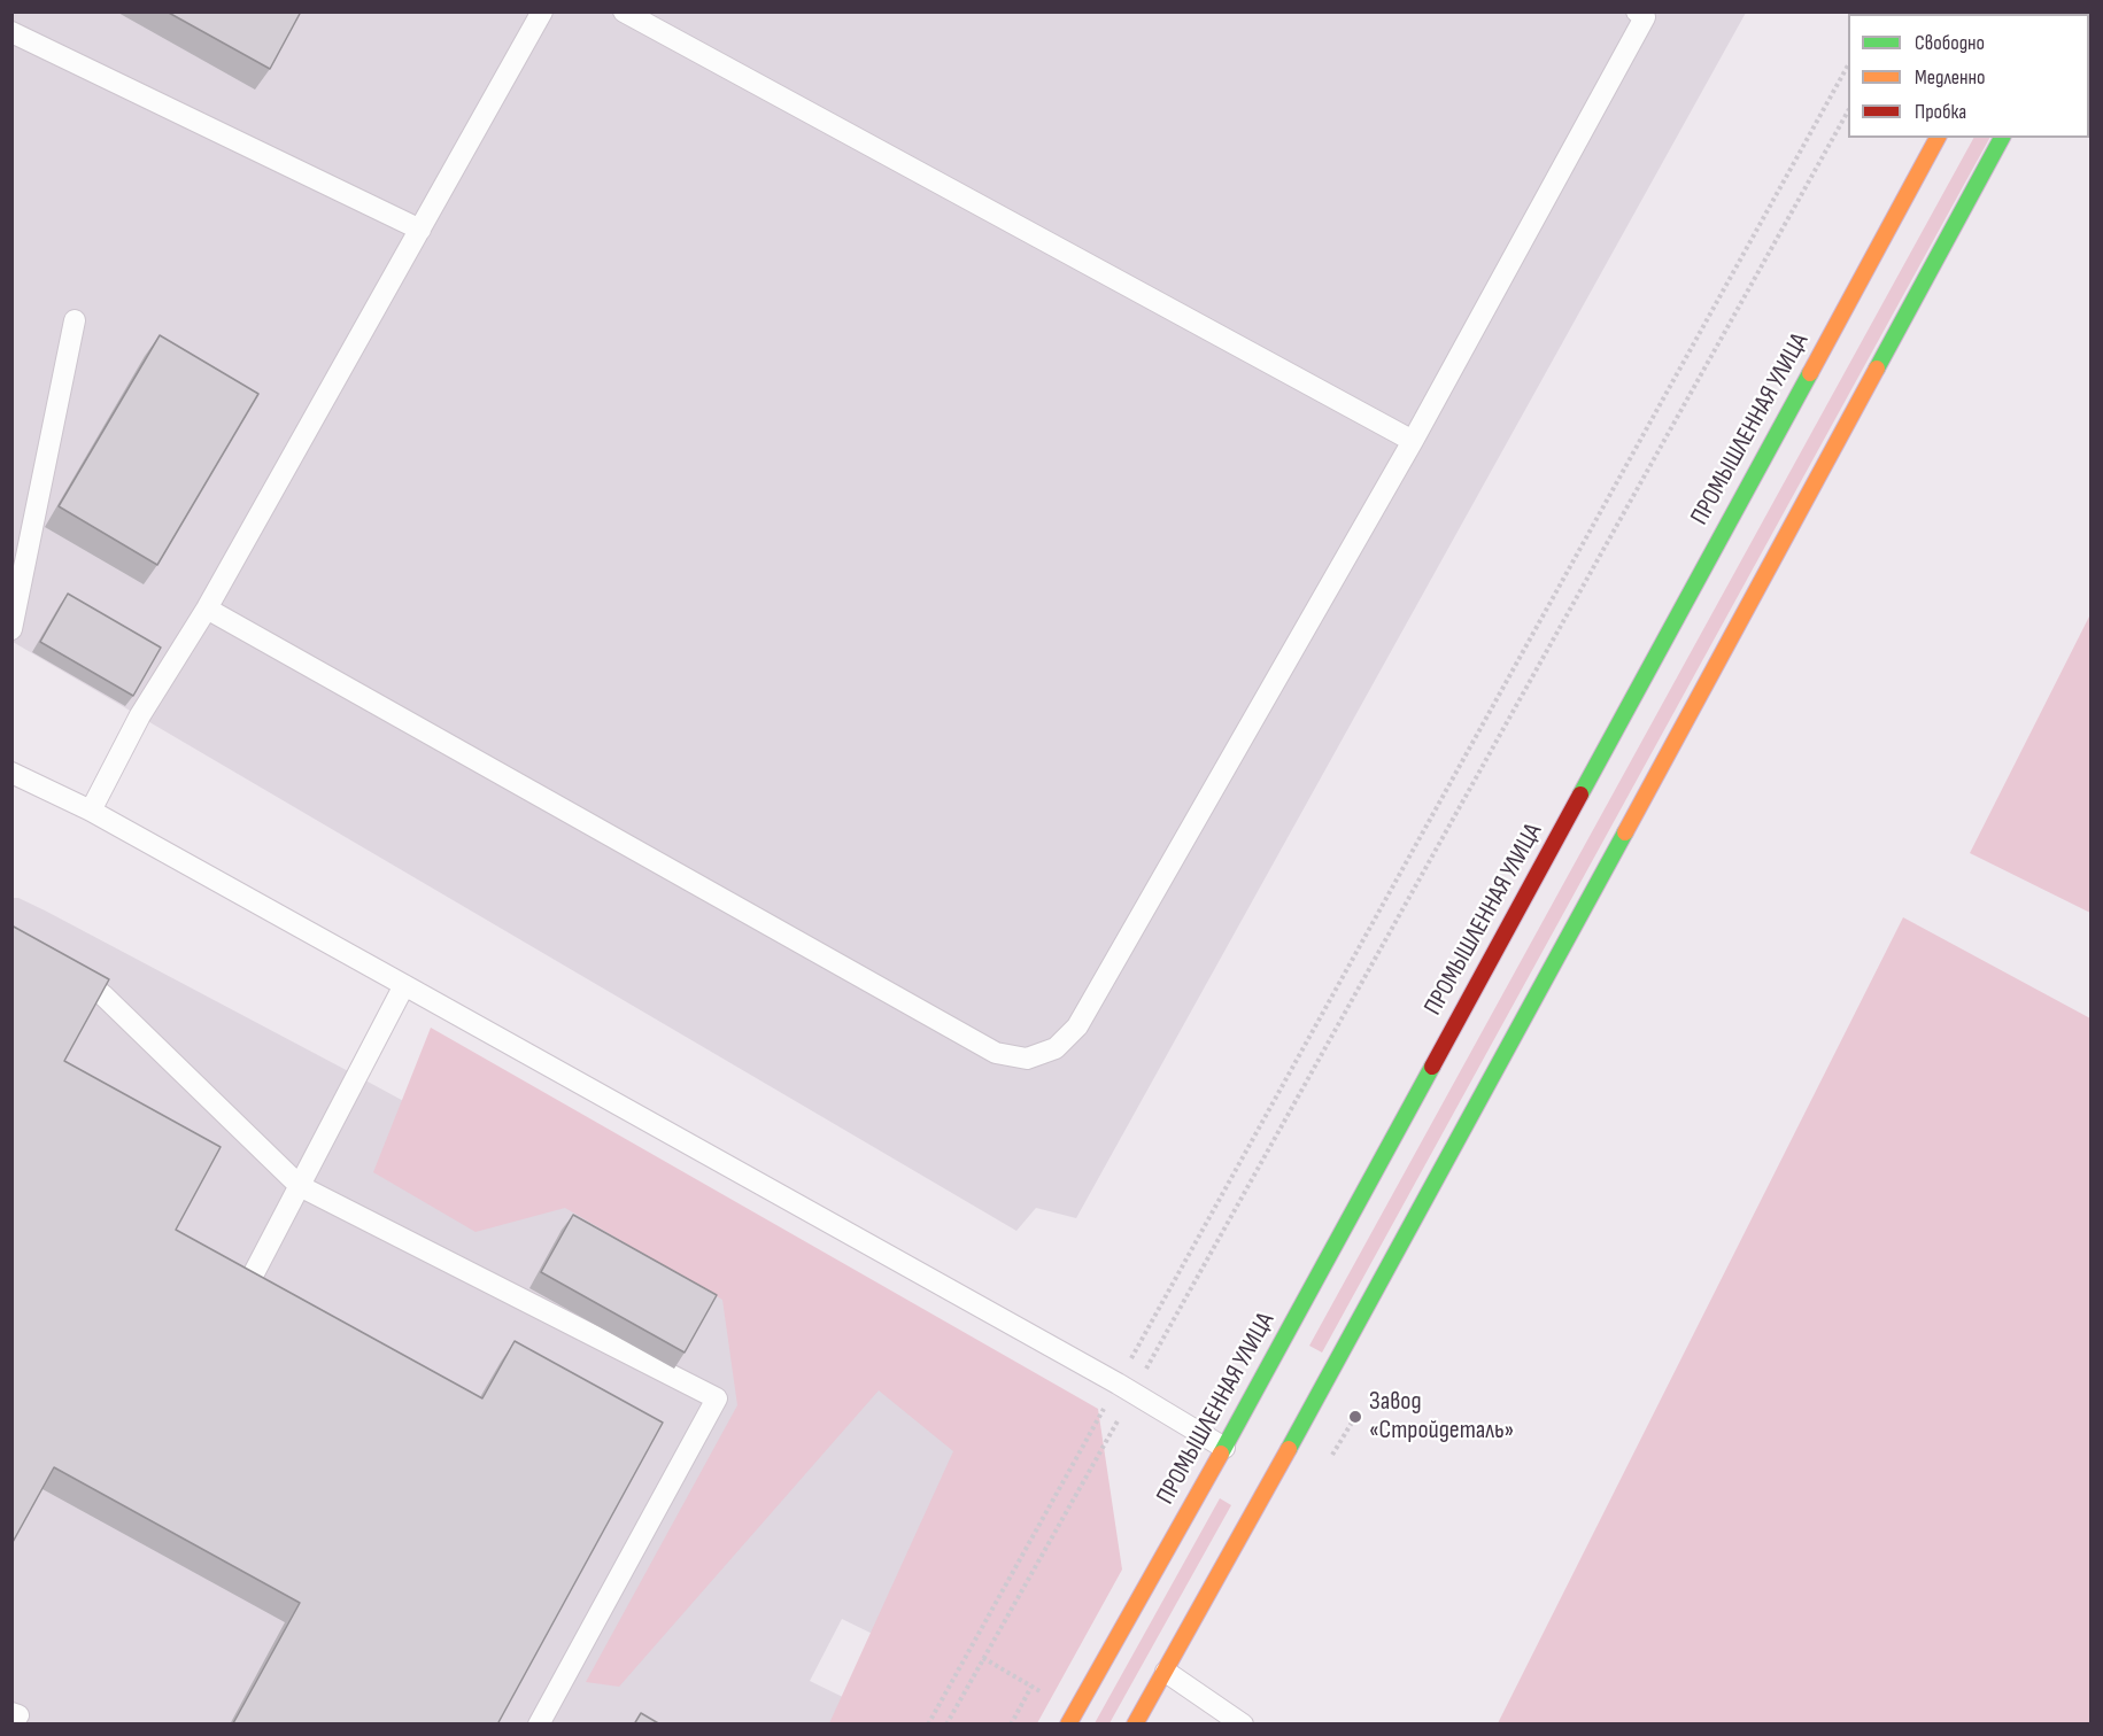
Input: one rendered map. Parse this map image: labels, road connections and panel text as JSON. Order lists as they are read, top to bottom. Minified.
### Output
{"streets":{"main road":["ПРОМЫШЛЕННАЯ УЛИЦА"]},"places":["Завод «Стройдеталь»"],"legend":["Свободно","Медленно","Пробка"]}
